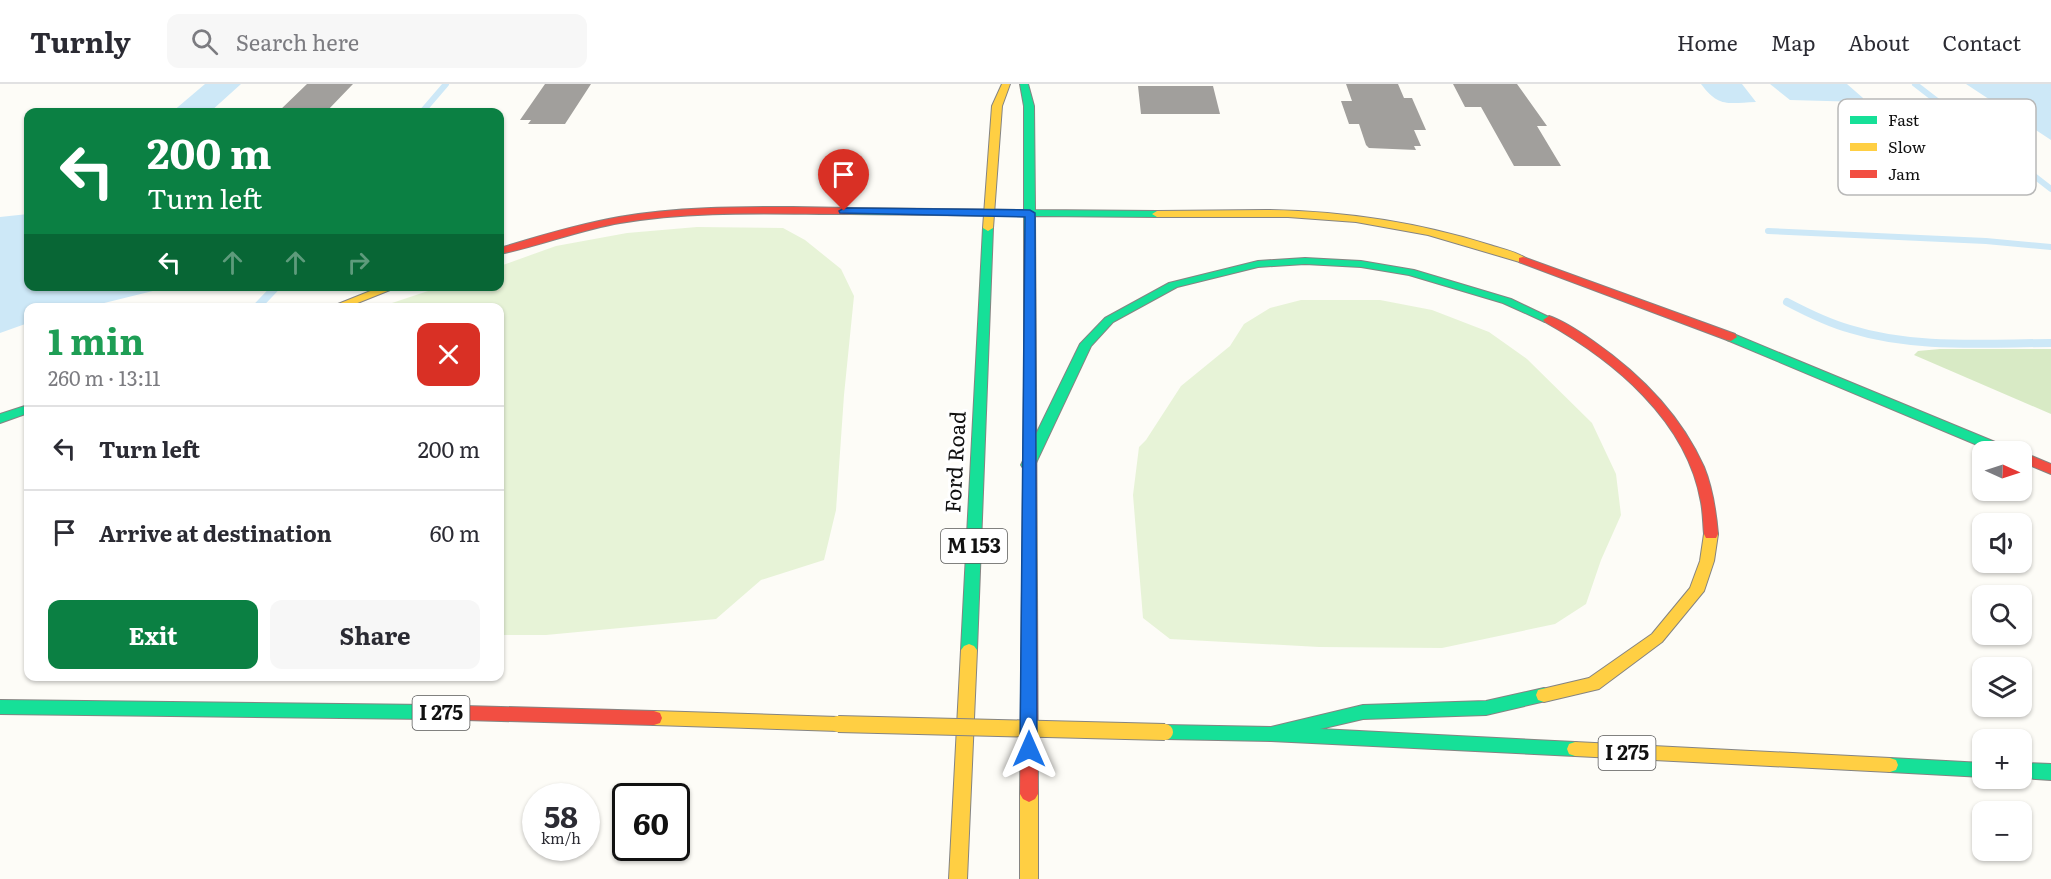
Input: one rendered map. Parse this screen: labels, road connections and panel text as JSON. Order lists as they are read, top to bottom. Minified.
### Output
{"streets":{"main road":["Ford Road","M 153","I 275"]},"legend":["Fast","Slow","Jam"],"north":"right","page":{"header":"Turnly","search":"Search here","nav":["Home","Map","About","Contact"],"turn":["200 m","Turn left"],"heading":["1 min","260 m · 13:11"],"list":[{"name":"Turn left","value":"200 m"},{"name":"Arrive at destination","value":"60 m"}],"map_buttons":["+","−"],"buttons":["Exit","Share"],"speed":"58 km/h","limit":"60"}}
